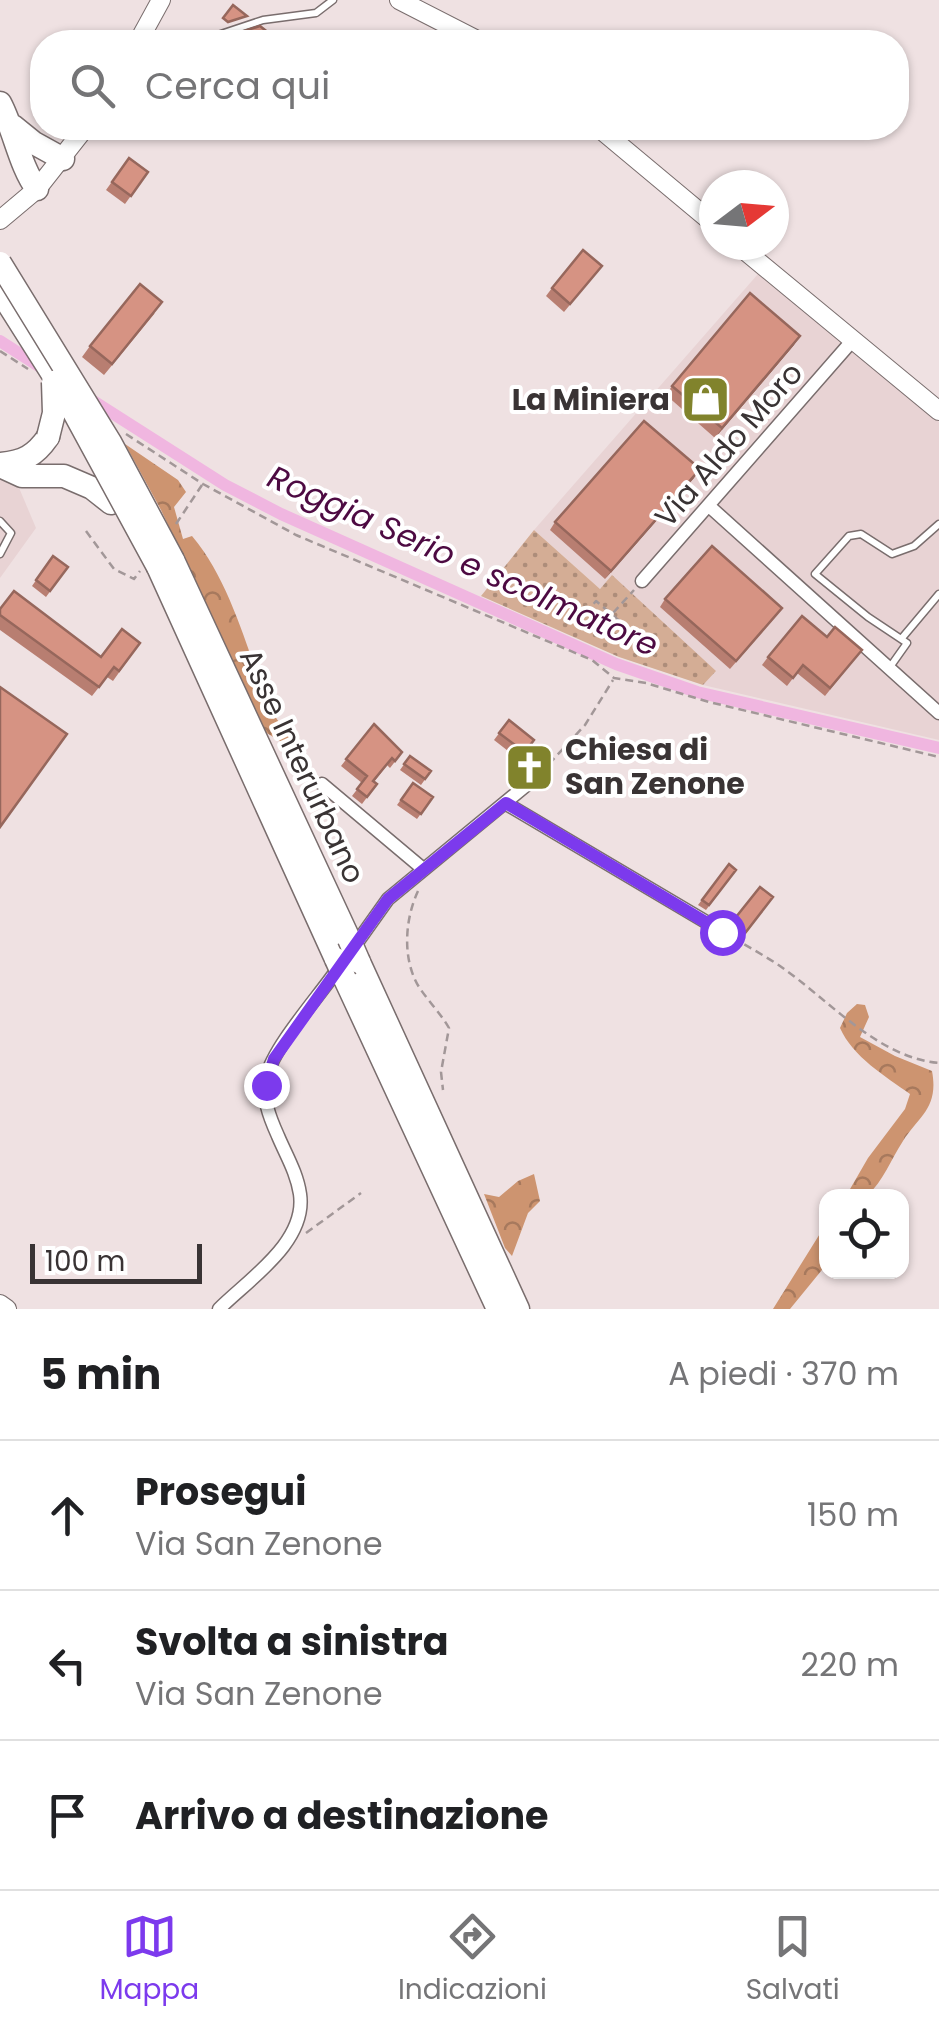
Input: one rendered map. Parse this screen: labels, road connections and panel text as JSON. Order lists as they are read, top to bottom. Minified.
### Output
{"streets":{"highway":["Asse Interurbano"],"street":["Via Aldo Moro"]},"water":["Roggia Serio e scolmatore"],"places":{"shop":["La Miniera"],"church":["Chiesa di San Zenone"]},"scale_bar":"100 m","north":"right","page":{"search":"Cerca qui","scale":"100 m","heading":["5 min","A piedi · 370 m"],"list":[["Prosegui","Via San Zenone","150 m"],["Svolta a sinistra","Via San Zenone","220 m"],"Arrivo a destinazione"],"nav":["Mappa","Indicazioni","Salvati"]}}
